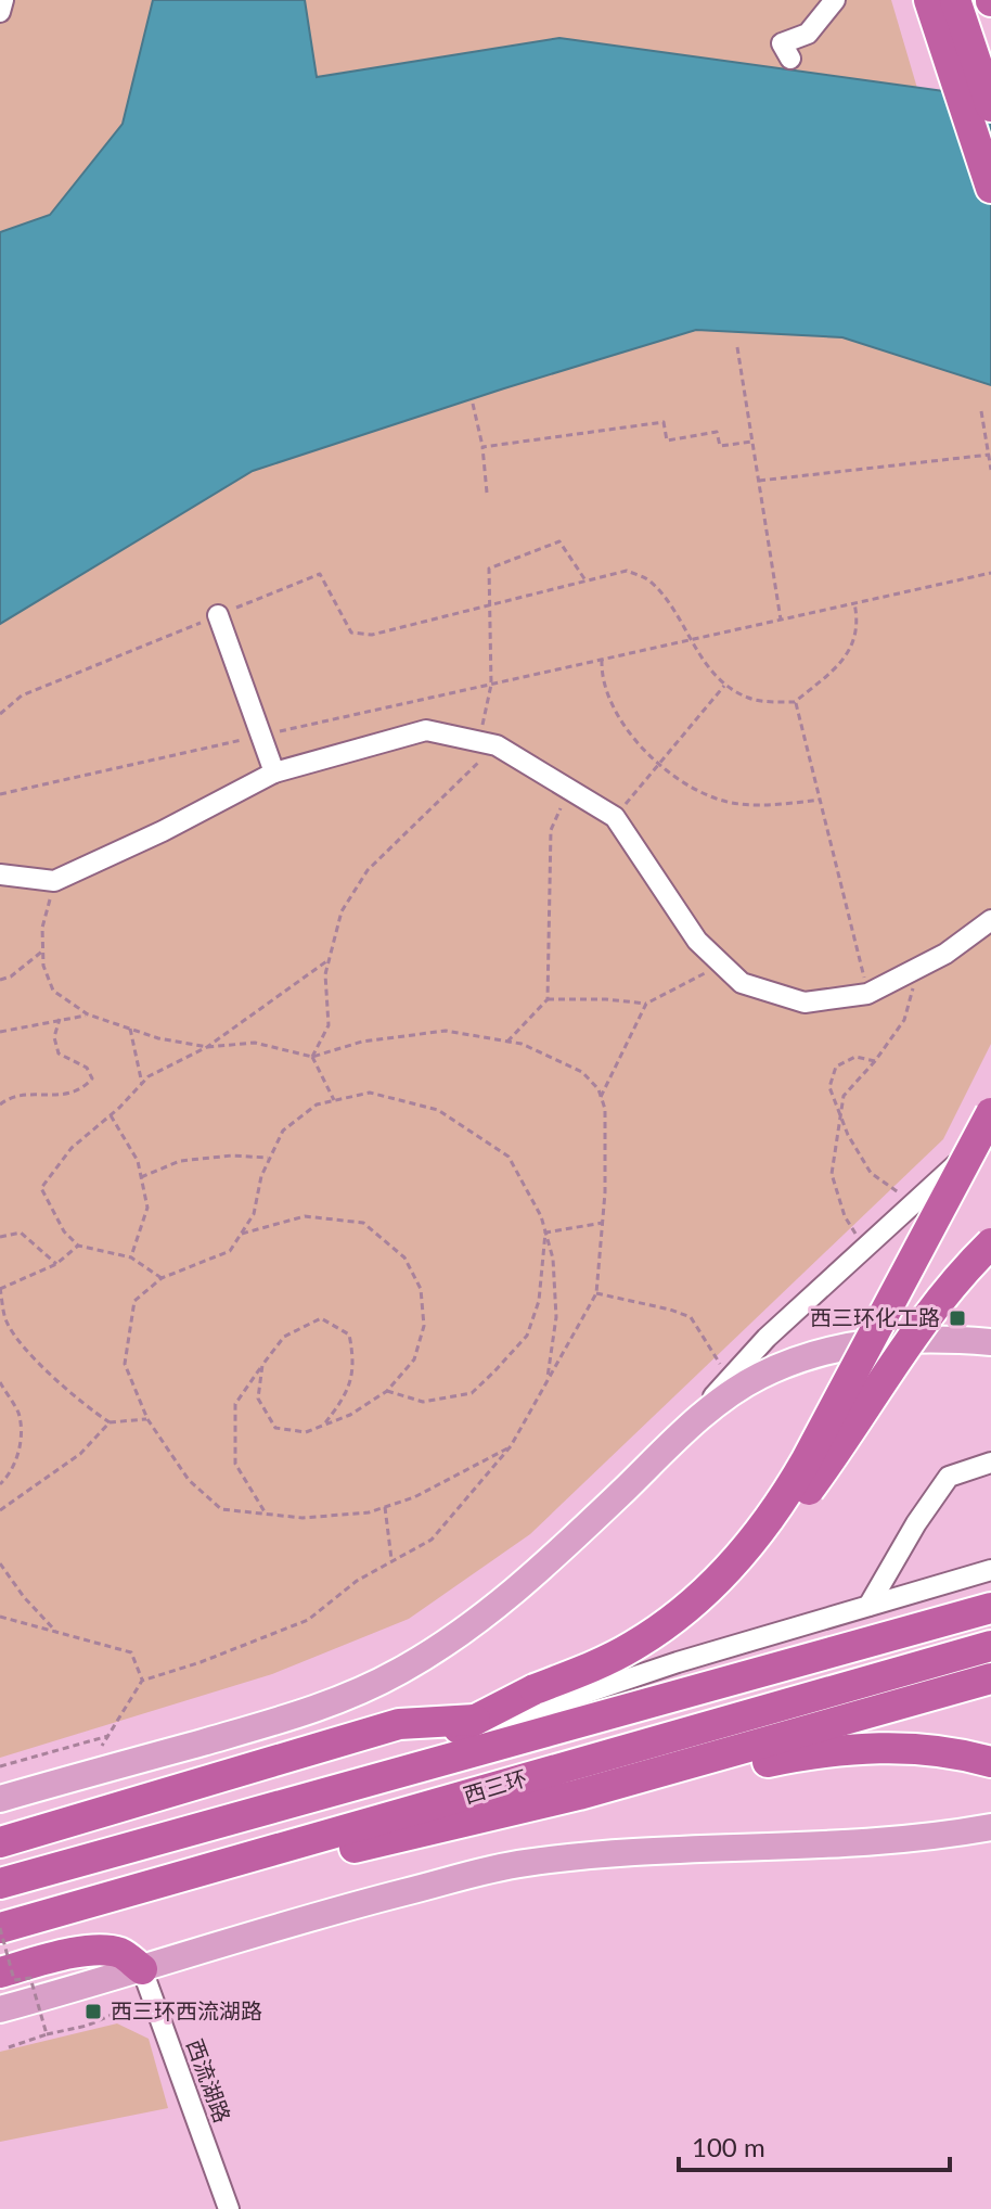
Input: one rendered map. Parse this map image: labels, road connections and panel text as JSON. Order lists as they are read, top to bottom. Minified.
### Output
{"streets":{"highway":["西三环"],"street":["西流湖路"]},"places":{"transit":["西三环化工路","西三环西流湖路"]},"scale_bar":"100 m"}
